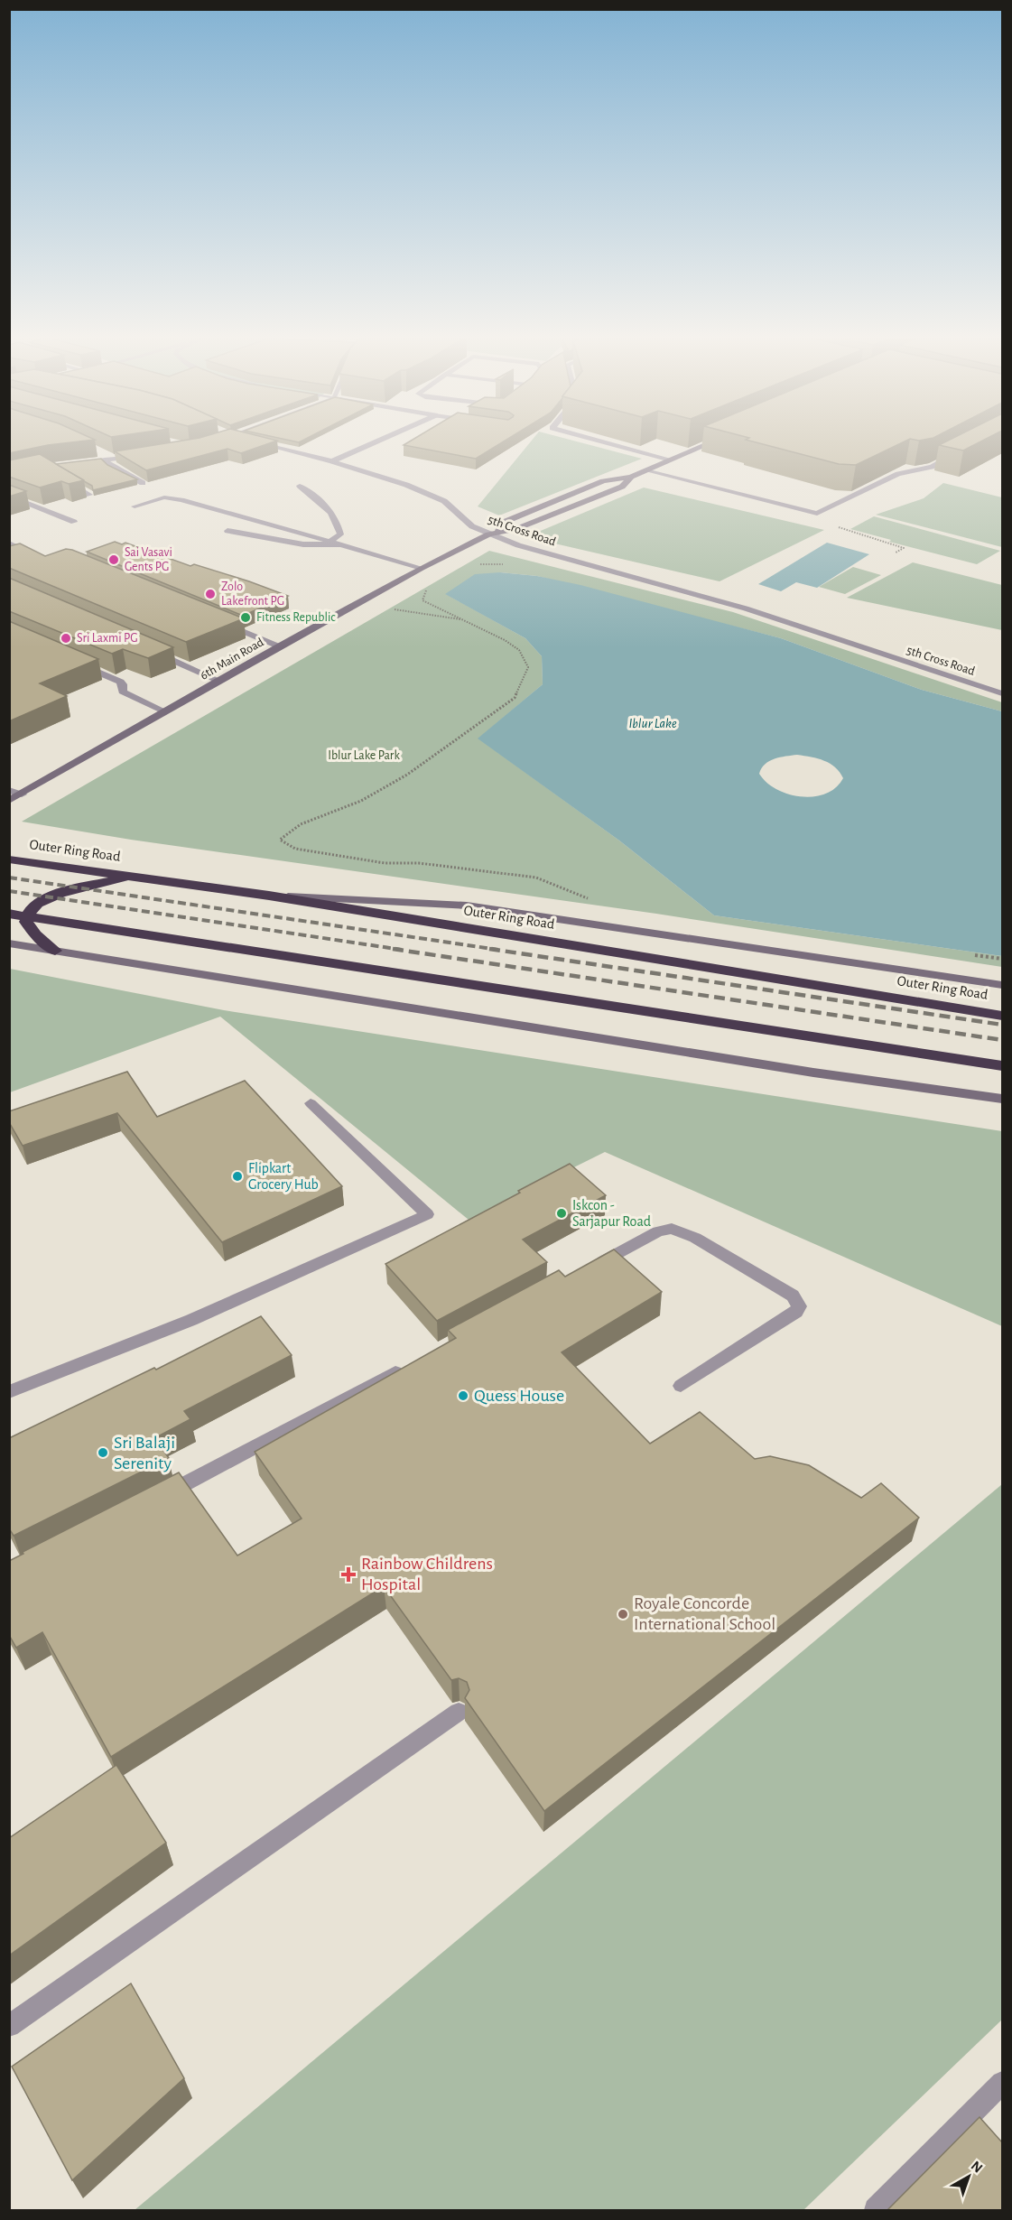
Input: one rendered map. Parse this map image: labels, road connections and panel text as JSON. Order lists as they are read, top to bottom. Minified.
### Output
{"streets":{"highway":["Outer Ring Road"],"street":["5th Cross Road","6th Main Road"]},"crossings":[["5th Cross Road","6th Main Road"]],"water":["Iblur Lake"],"parks":["Iblur Lake Park"],"places":{"other":["Sai Vasavi Gents PG","Zolo Lakefront PG","Fitness Republic","Sri Laxmi PG","Flipkart Grocery Hub","Iskcon - Sarjapur Road","Quess House","Sri Balaji Serenity","Royale Concorde International School"],"health":["Rainbow Childrens Hospital"]},"north":"top right"}
